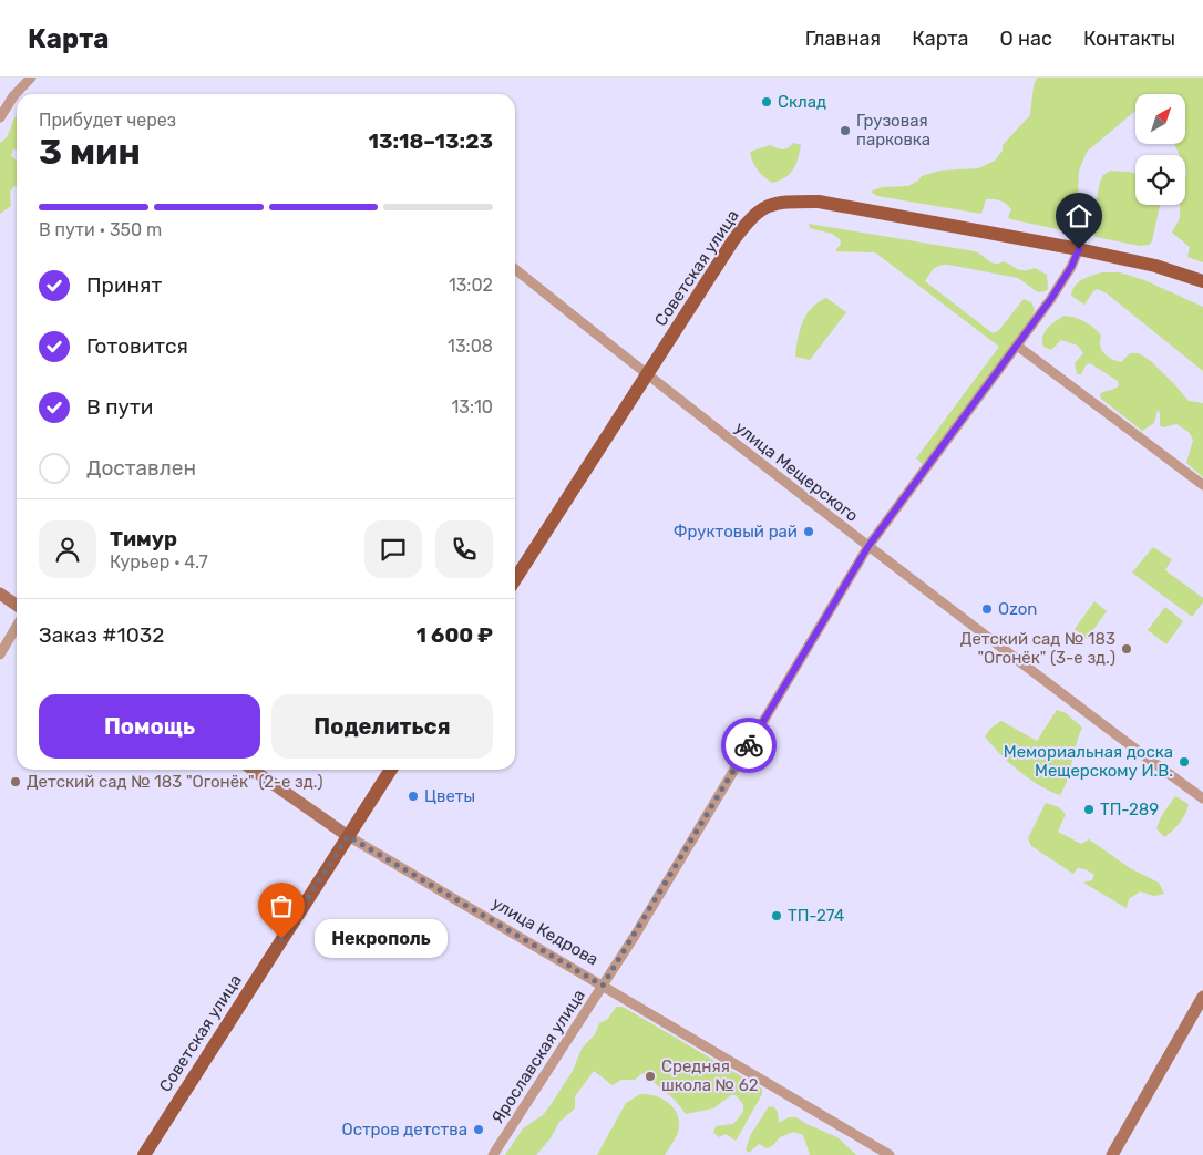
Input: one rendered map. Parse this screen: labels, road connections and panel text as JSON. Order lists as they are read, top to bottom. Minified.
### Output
{"streets":{"main road":["Советская улица","улица Кедрова"],"street":["улица Мещерского","Ярославская улица"]},"crossings":[["Советская улица","улица Мещерского"],["Советская улица","улица Кедрова"],["Советская улица","Ярославская улица"],["улица Мещерского","Ярославская улица"],["улица Кедрова","Ярославская улица"]],"places":["Склад","Грузовая парковка","Фруктовый рай","Ozon","Детский сад № 183 \"Огонёк\" (3-е зд.)","Мемориальная доска Мещерскому И.В.","Детский сад № 183 \"Огонёк\" (2-е зд.)","Цветы","ТП-289","ТП-274","Некрополь","Средняя школа № 62","Остров детства"],"north":"top right","page":{"header":"Карта","nav":["Главная","Карта","О нас","Контакты"],"heading":["3 мин","Прибудет через","13:18–13:23"],"panel":["Тимур","Курьер · 4.7","Заказ #1032","1 600 ₽"],"bar":"В пути · 350 m","list":[["Принят","13:02"],["Готовится","13:08"],["В пути","13:10"],"Доставлен"],"buttons":["Помощь","Поделиться"],"bubble":"Некрополь"}}
